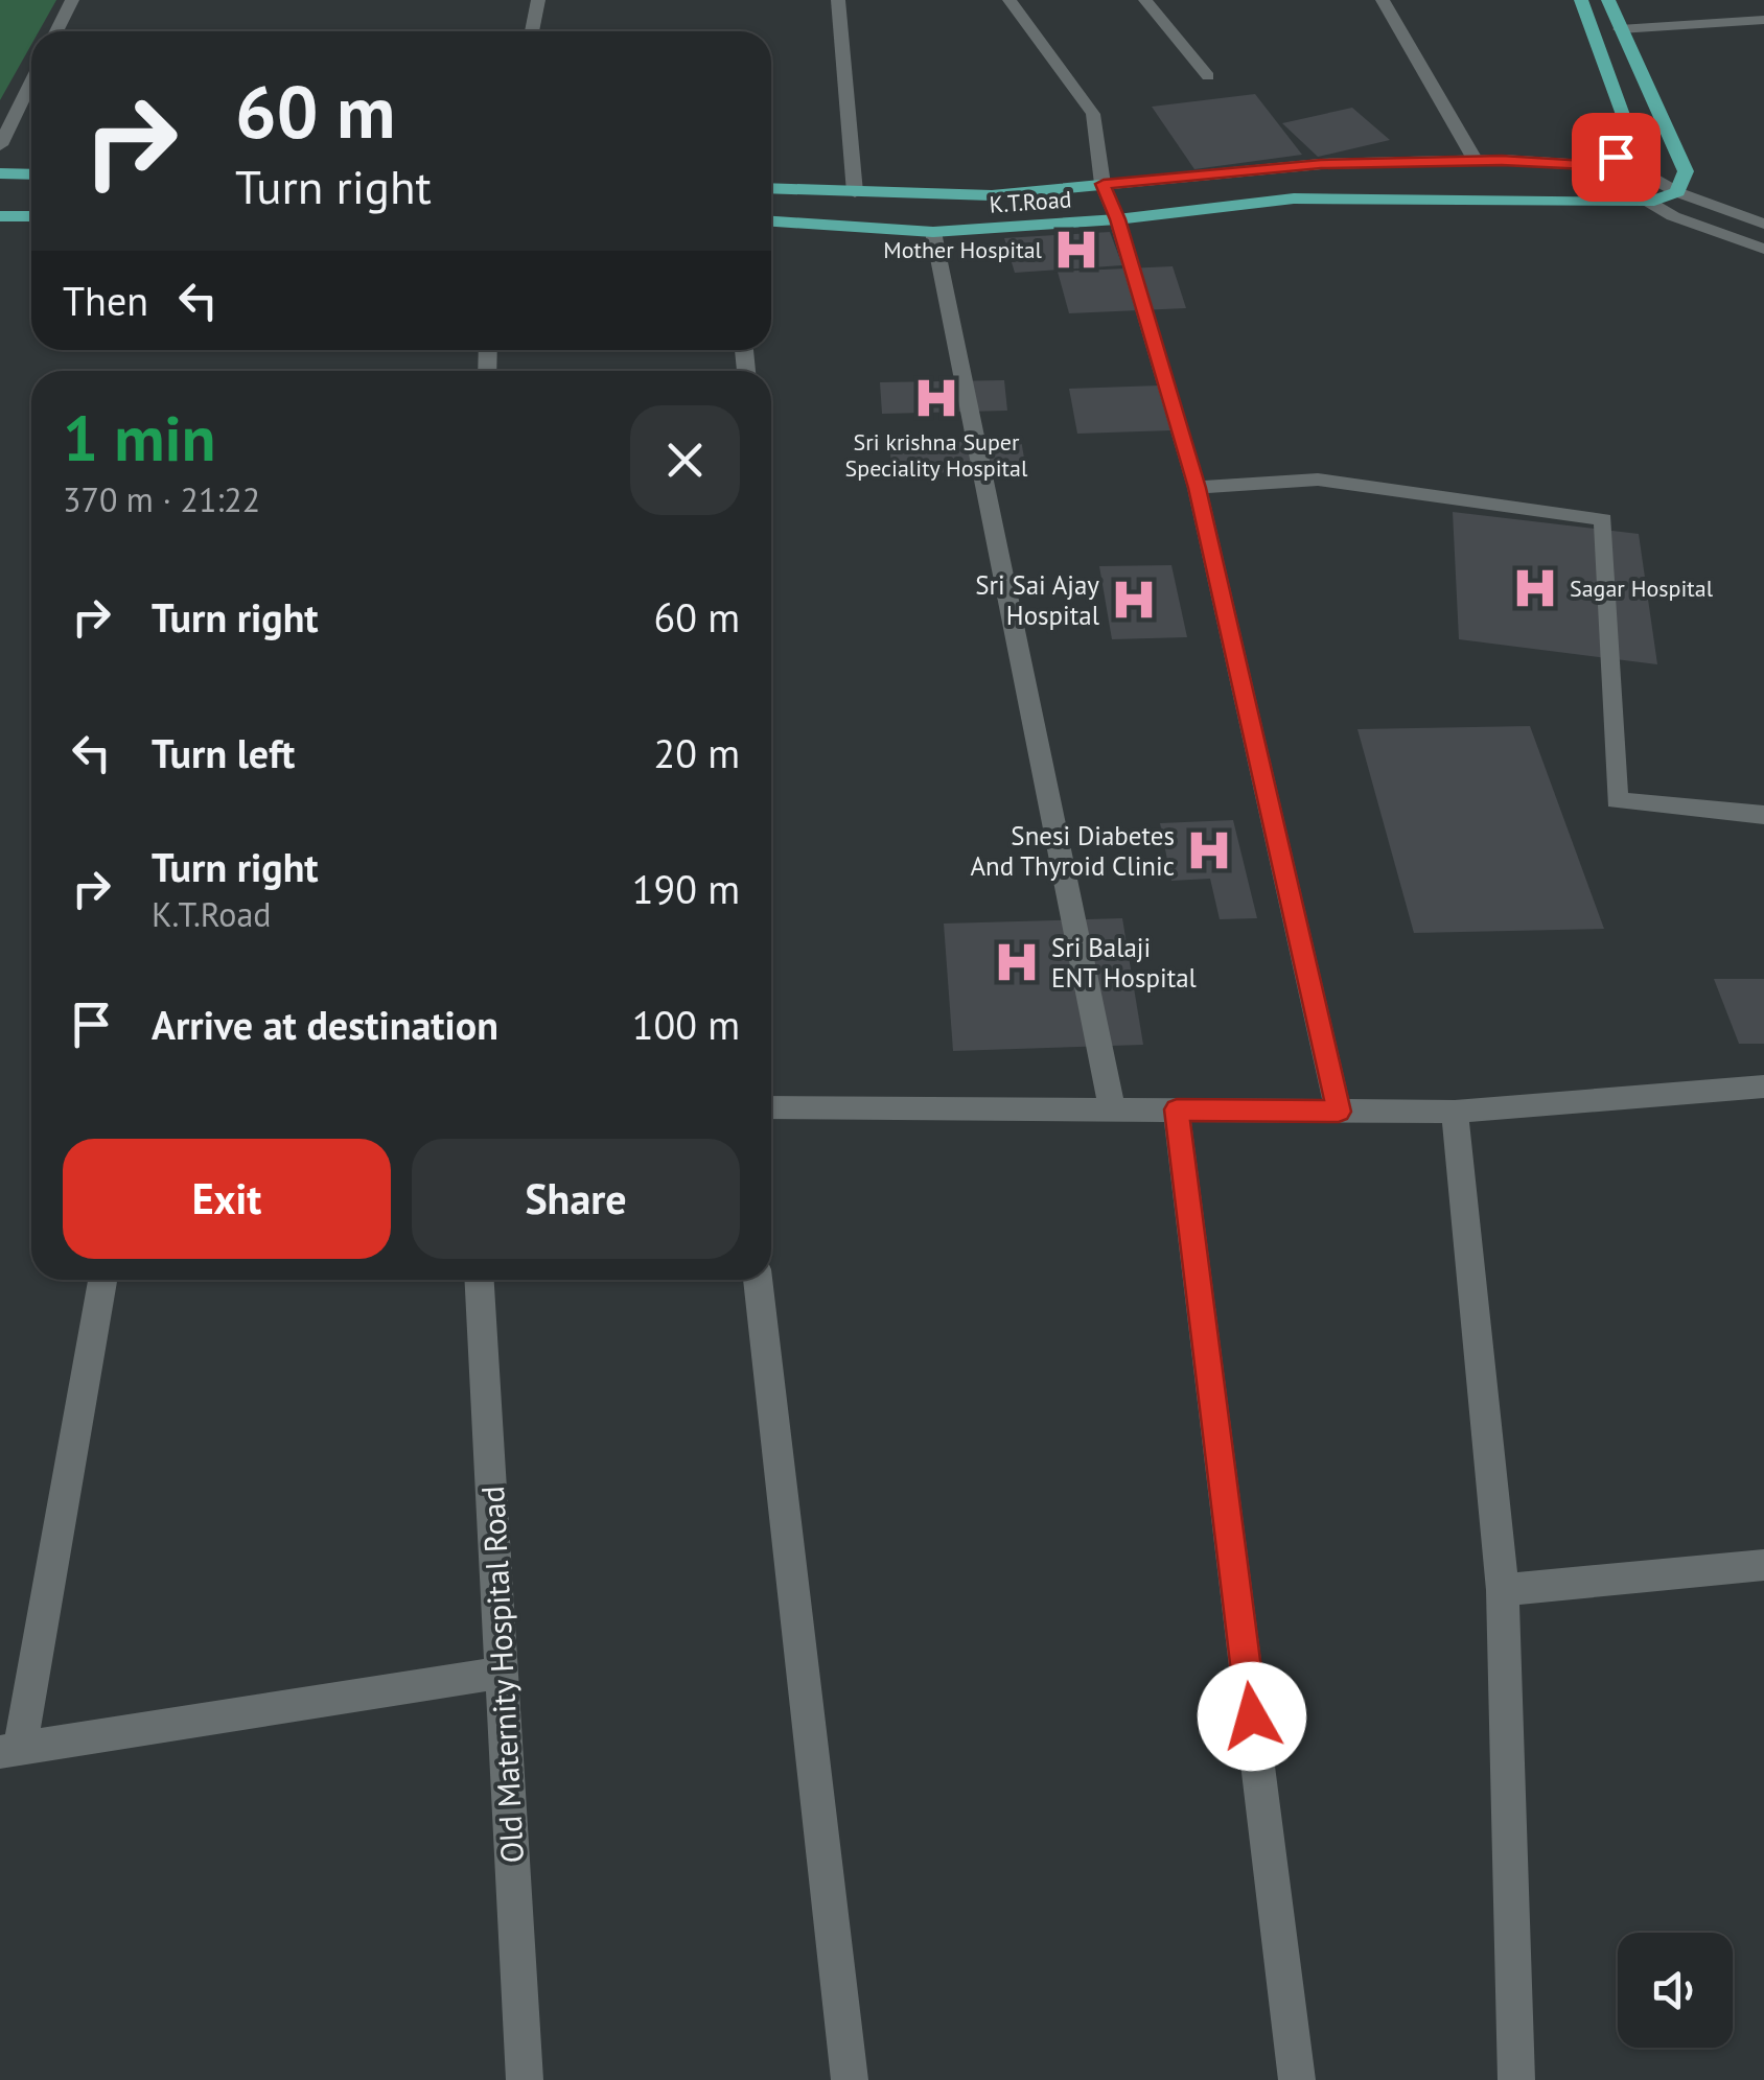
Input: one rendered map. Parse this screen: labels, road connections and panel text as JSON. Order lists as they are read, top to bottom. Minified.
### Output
{"streets":{"main road":["K.T.Road"],"street":["Old Maternity Hospital Road"]},"places":{"hospital":["Mother Hospital","Sri krishna Super Speciality Hospital","Sagar Hospital","Sri Sai Ajay Hospital","Snesi Diabetes And Thyroid Clinic","Sri Balaji ENT Hospital"]},"page":{"turn":["60 m","Turn right"],"then":"Then","heading":["1 min","370 m · 21:22"],"list":[{"name":"Turn right","value":"60 m"},{"name":"Turn left","value":"20 m"},{"name":"Turn right","note":"K.T.Road","value":"190 m"},{"name":"Arrive at destination","value":"100 m"}],"buttons":["Exit","Share"]}}
